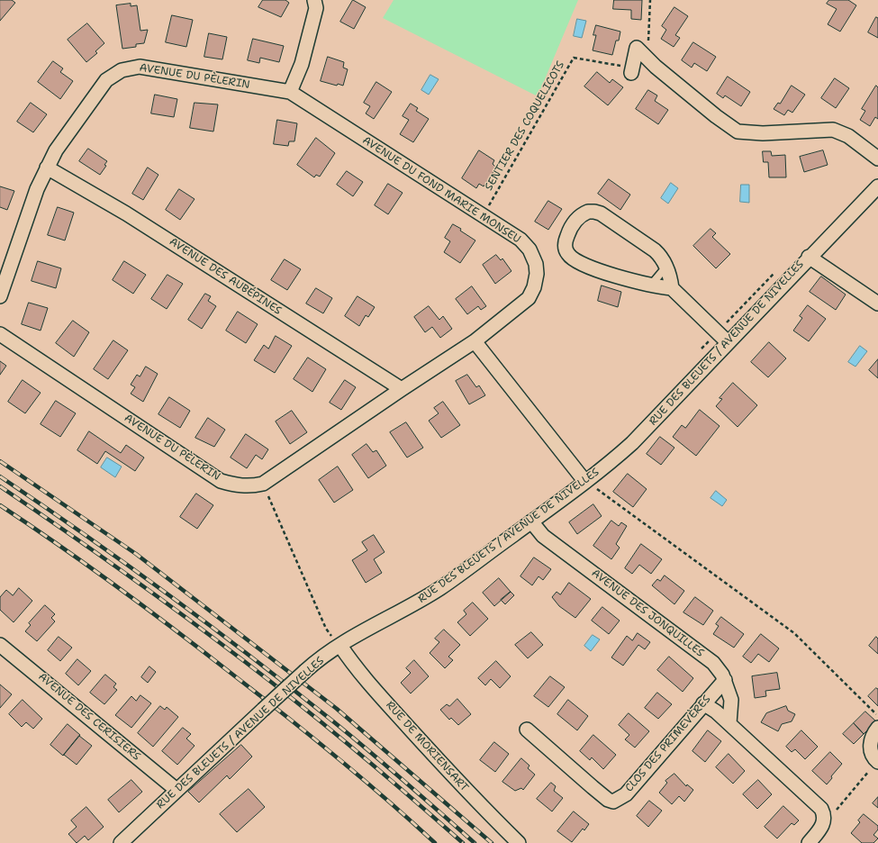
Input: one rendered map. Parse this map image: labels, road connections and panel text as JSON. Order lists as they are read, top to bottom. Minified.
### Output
{"streets":{"street":["AVENUE DU PÈLERIN","AVENUE DU FOND MARIE MONSEU","AVENUE DES AUBÉPINES","RUE DES BLEUETS / AVENUE DE NIVELLES","AVENUE DES JONQUILLES","AVENUE DES CERISIERS","CLOS DES PRIMEVÈRES","RUE DE MORIENSART"],"path":["SENTIER DES COQUELICOTS"]},"crossings":[["AVENUE DU PÈLERIN","AVENUE DU FOND MARIE MONSEU"],["AVENUE DU PÈLERIN","AVENUE DES AUBÉPINES"],["SENTIER DES COQUELICOTS","AVENUE DU FOND MARIE MONSEU"],["RUE DES BLEUETS / AVENUE DE NIVELLES","AVENUE DES JONQUILLES"],["RUE DES BLEUETS / AVENUE DE NIVELLES","AVENUE DES CERISIERS"],["RUE DES BLEUETS / AVENUE DE NIVELLES","RUE DE MORIENSART"],["AVENUE DES JONQUILLES","CLOS DES PRIMEVÈRES"]]}
